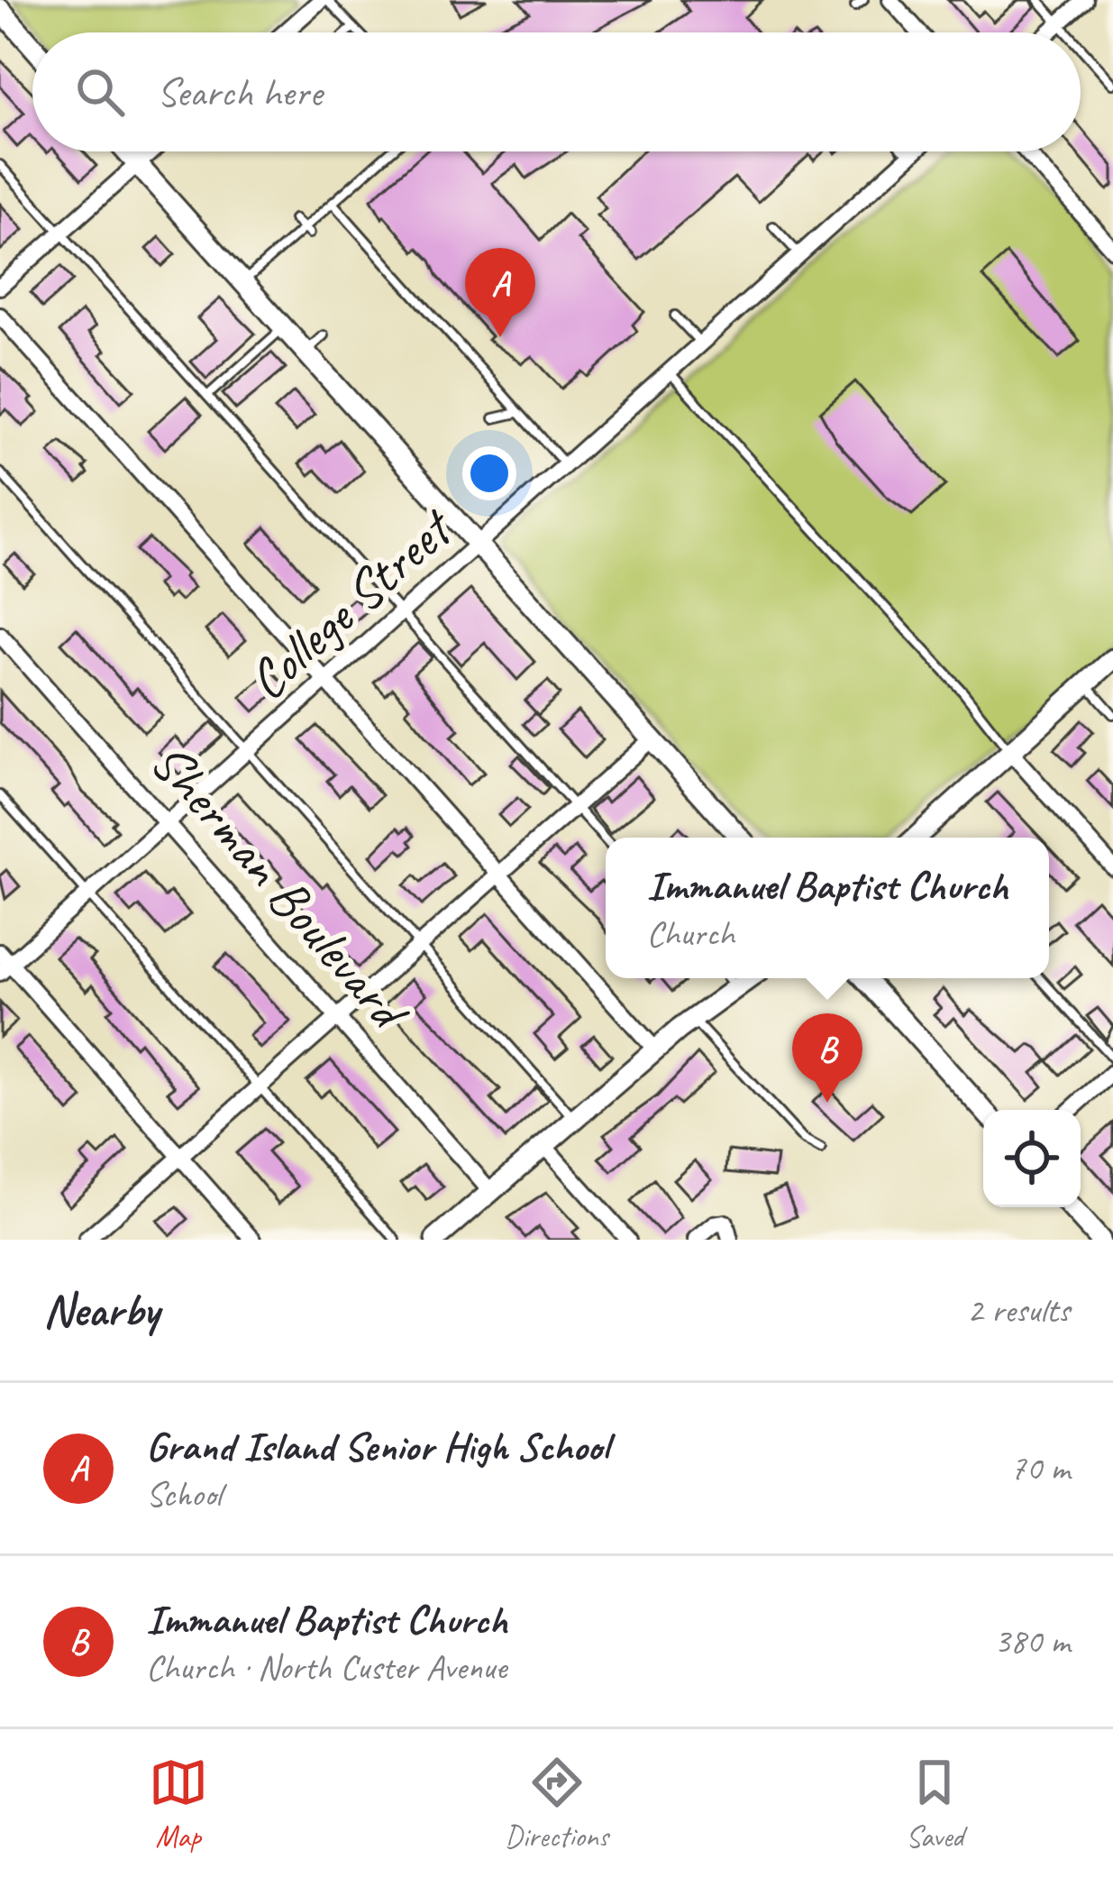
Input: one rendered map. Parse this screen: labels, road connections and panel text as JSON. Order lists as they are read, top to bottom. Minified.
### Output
{"streets":{"street":["College Street","Sherman Boulevard"]},"crossings":[["College Street","Sherman Boulevard"]],"page":{"search":"Search here","pins":["A","B"],"popup":["Immanuel Baptist Church","Church"],"heading":["Nearby","2 results"],"list":[{"mark":"A","name":"Grand Island Senior High School","note":"School","value":"70 m"},{"mark":"B","name":"Immanuel Baptist Church","note":"Church · North Custer Avenue","value":"380 m"}],"nav":["Map","Directions","Saved"]}}
